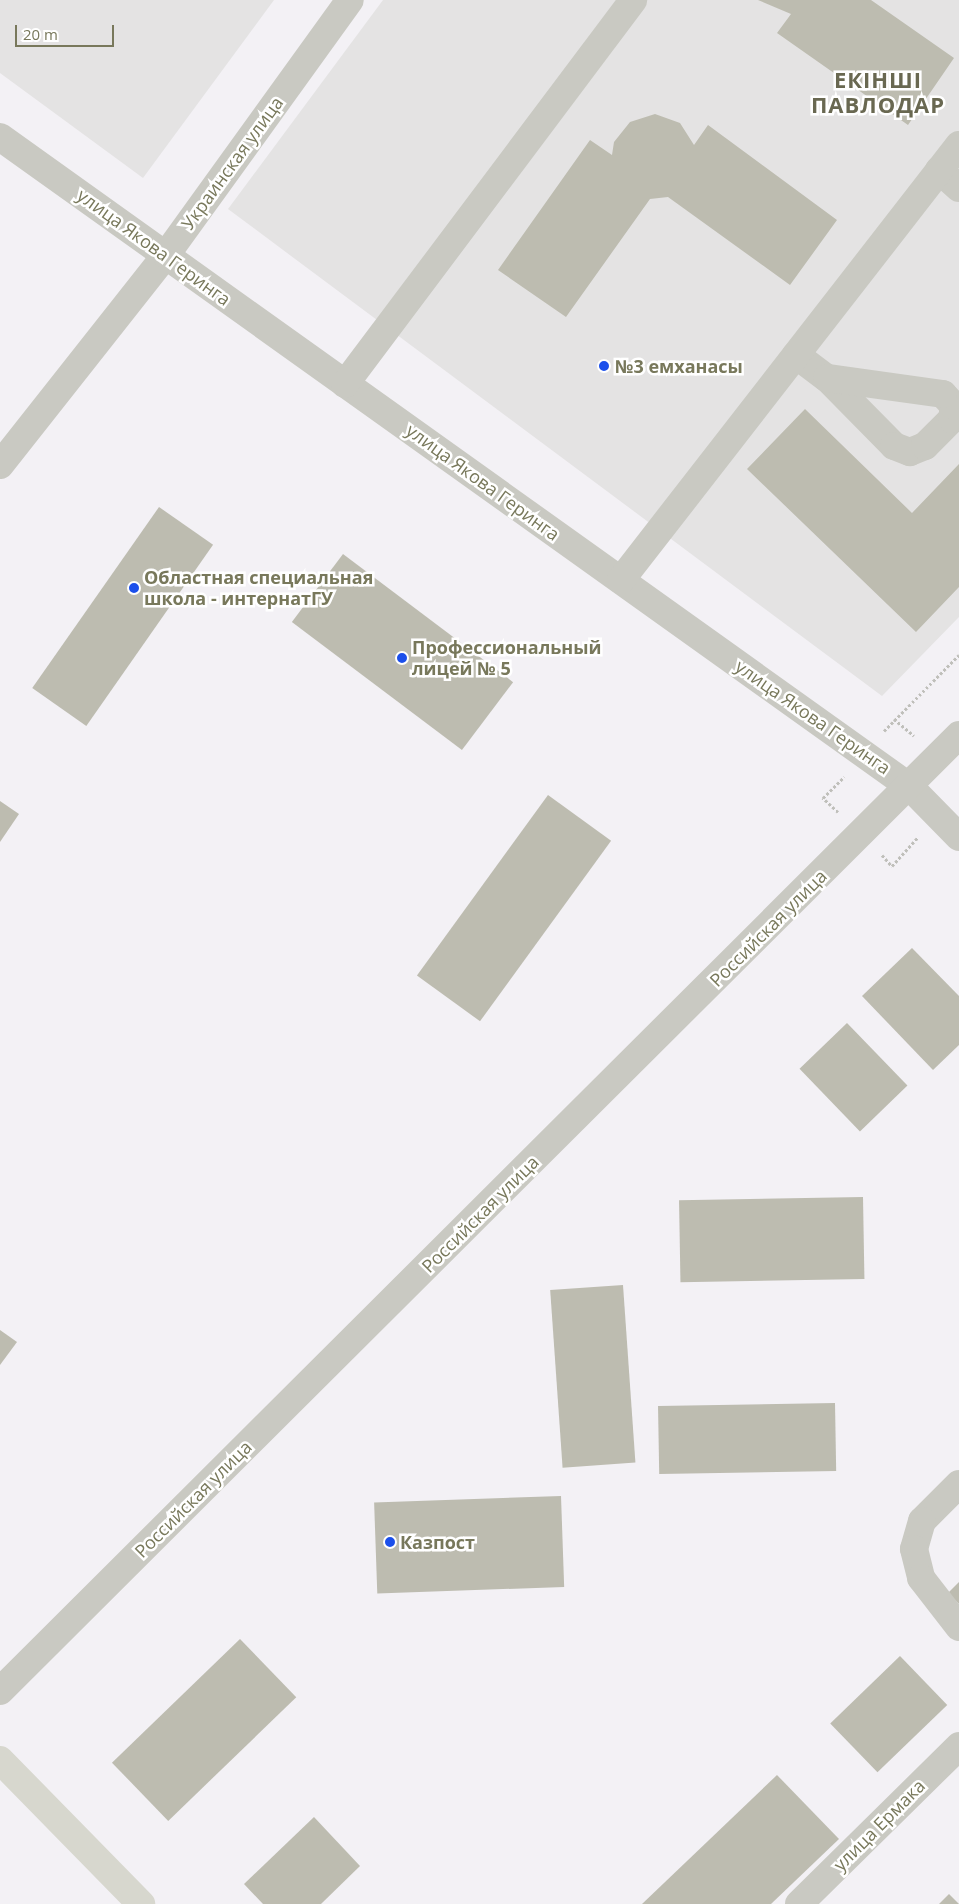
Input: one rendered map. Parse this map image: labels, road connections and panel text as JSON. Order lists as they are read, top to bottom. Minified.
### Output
{"streets":{"street":["Украинская улица","улица Якова Геринга","Российская улица","улица Ермака"]},"crossings":[["Украинская улица","улица Якова Геринга"],["улица Якова Геринга","Российская улица"]],"districts":["ЕКІНШІ ПАВЛОДАР"],"places":["№3 емханасы","Областная специальная школа - интернатГУ","Профессиональный лицей № 5","Казпост"],"scale_bar":"20 m"}
